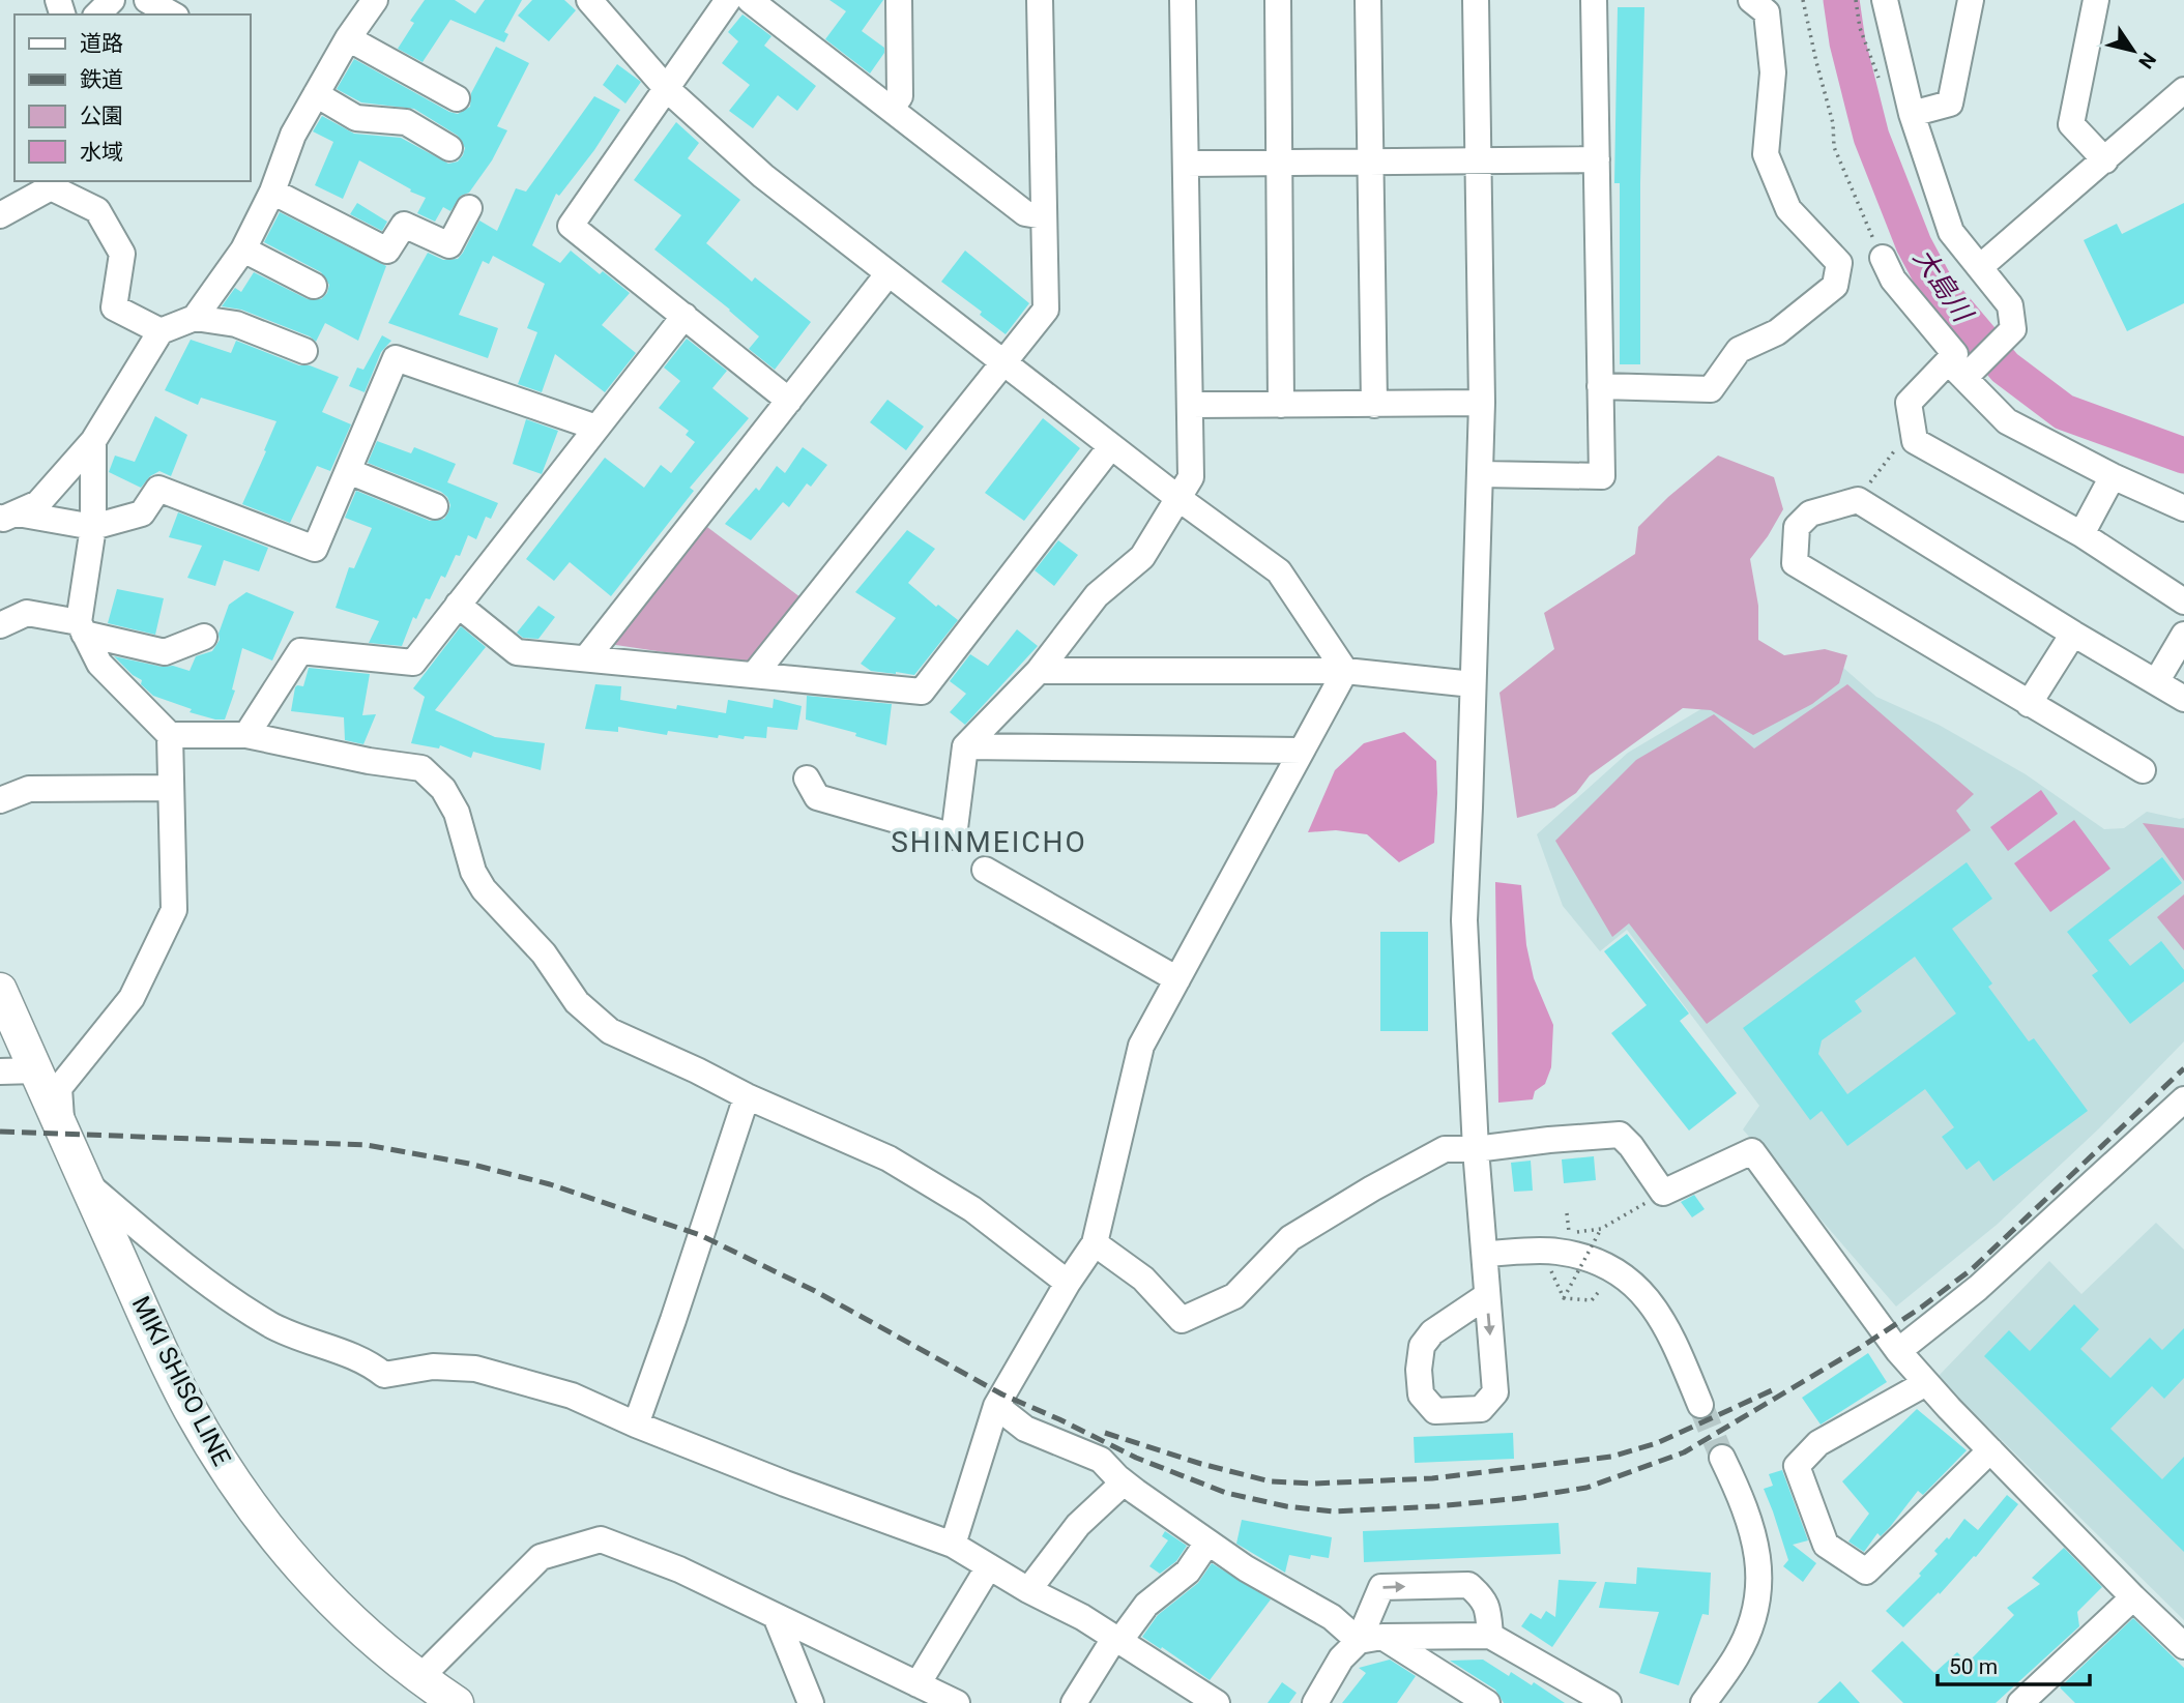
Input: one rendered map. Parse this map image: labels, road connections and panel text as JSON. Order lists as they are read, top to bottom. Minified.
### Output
{"streets":{"main road":["MIKI SHISO LINE"]},"districts":["SHINMEICHO"],"water":["大島川"],"legend":["道路","鉄道","公園","水域"],"scale_bar":"50 m","north":"bottom right"}
